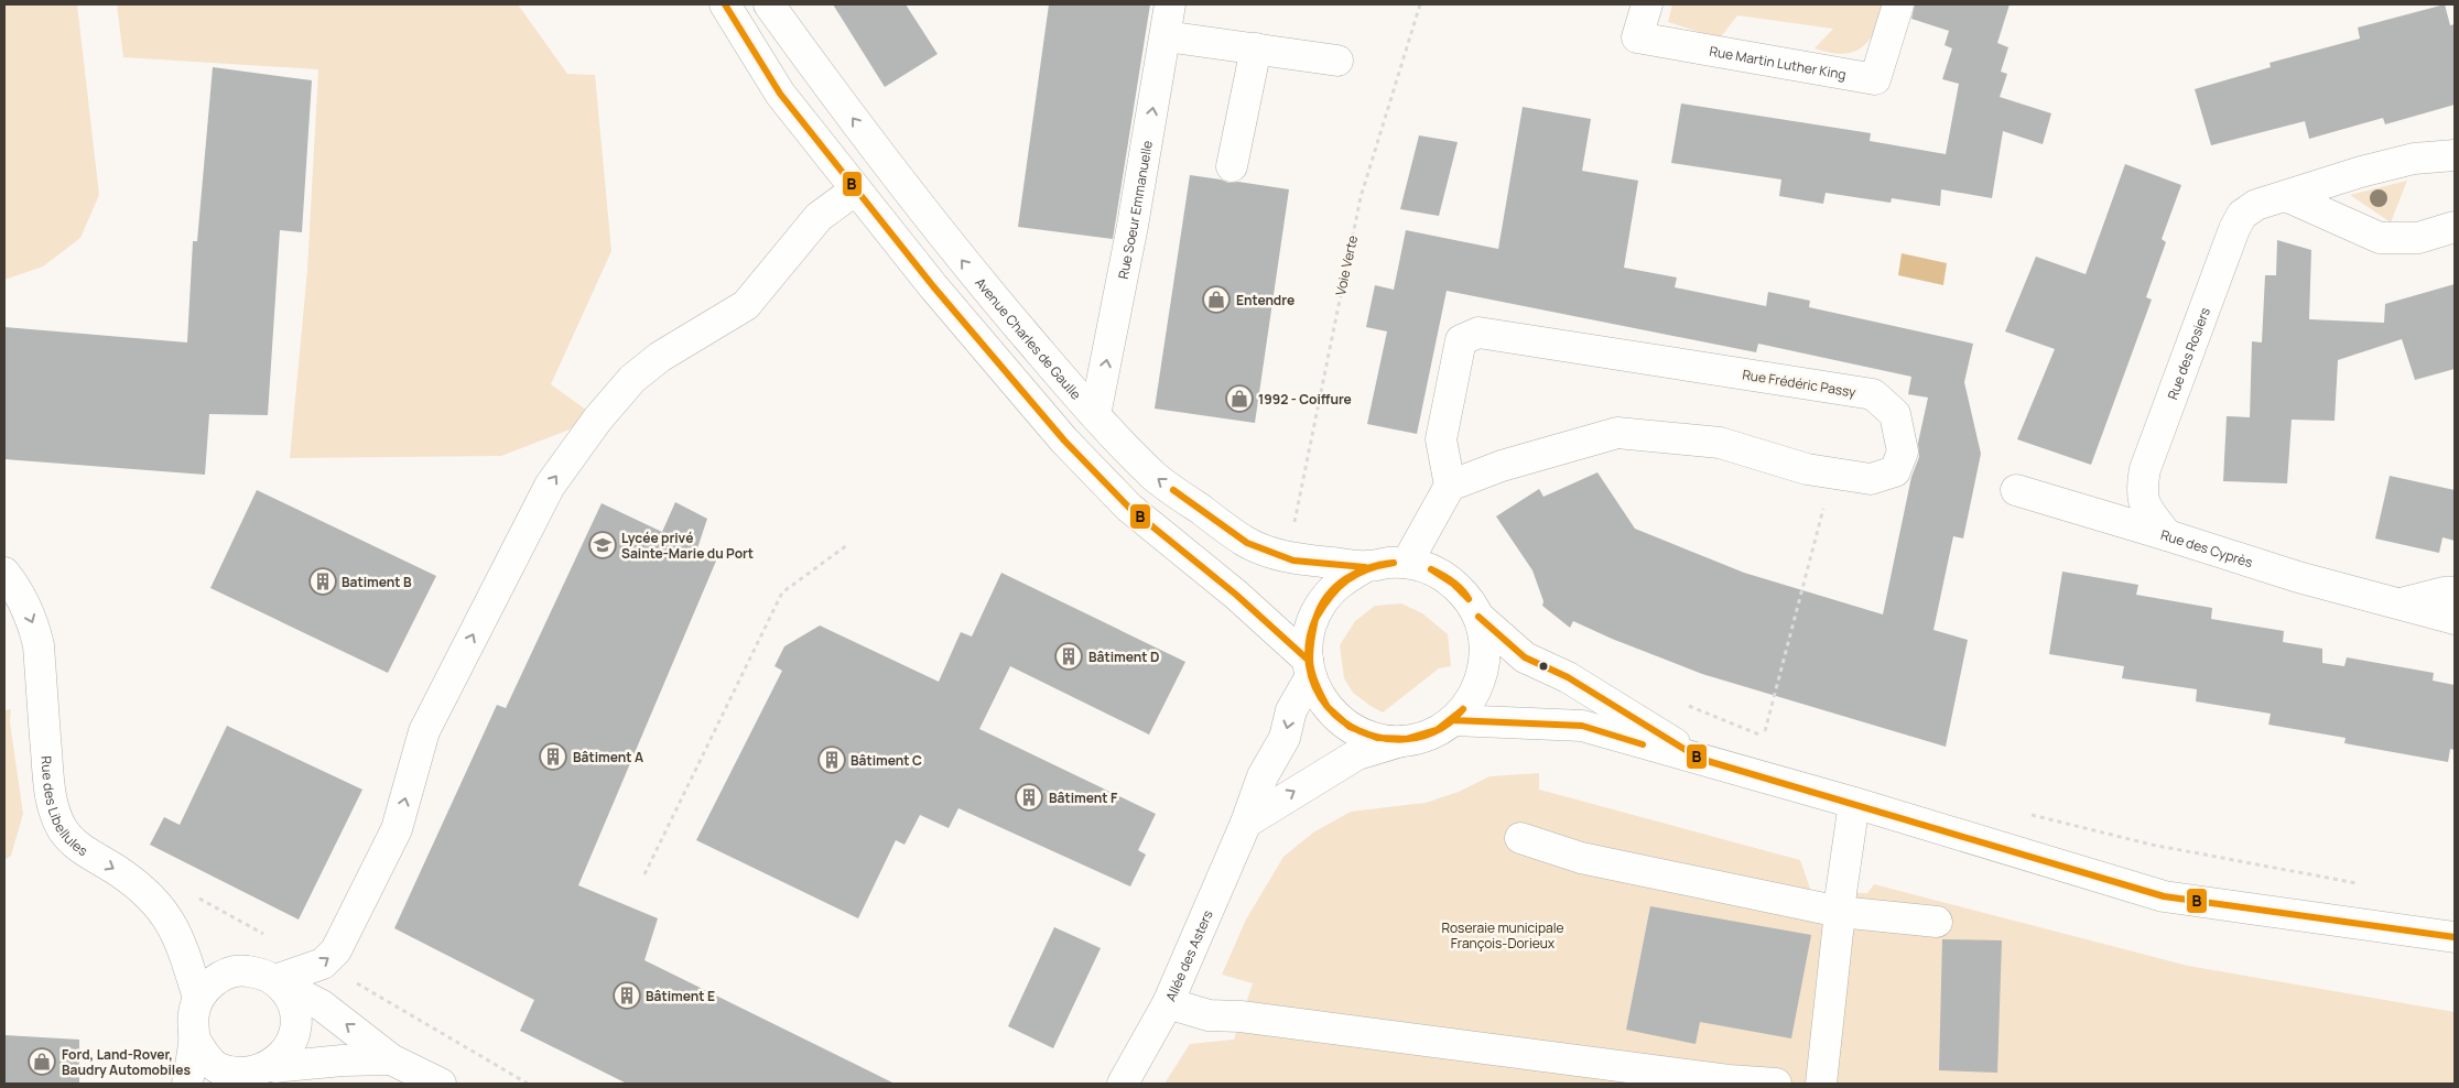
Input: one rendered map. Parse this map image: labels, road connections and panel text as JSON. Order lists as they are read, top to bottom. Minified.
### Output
{"streets":{"street":["Rue Martin Luther King","Rue Soeur Emmanuelle","Avenue Charles de Gaulle","Rue des Rosiers","Rue Frédéric Passy","Rue des Cyprès","Rue des Libellules","Allée des Asters"],"path":["Voie Verte"]},"crossings":[["Rue Soeur Emmanuelle","Avenue Charles de Gaulle"],["Avenue Charles de Gaulle","Allée des Asters"],["Rue des Rosiers","Rue des Cyprès"]],"one_way":["Rue des Libellules","Allée des Asters"],"parks":["Roseraie municipale François-Dorieux"],"places":{"shop":["Entendre","1992 - Coiffure","Ford, Land-Rover, Baudry Automobiles"],"school or university":["Lycée privé Sainte-Marie du Port"],"building":["Batiment B","Bâtiment D","Bâtiment A","Bâtiment C","Bâtiment F","Bâtiment E"]},"lines":["transit line B"]}
